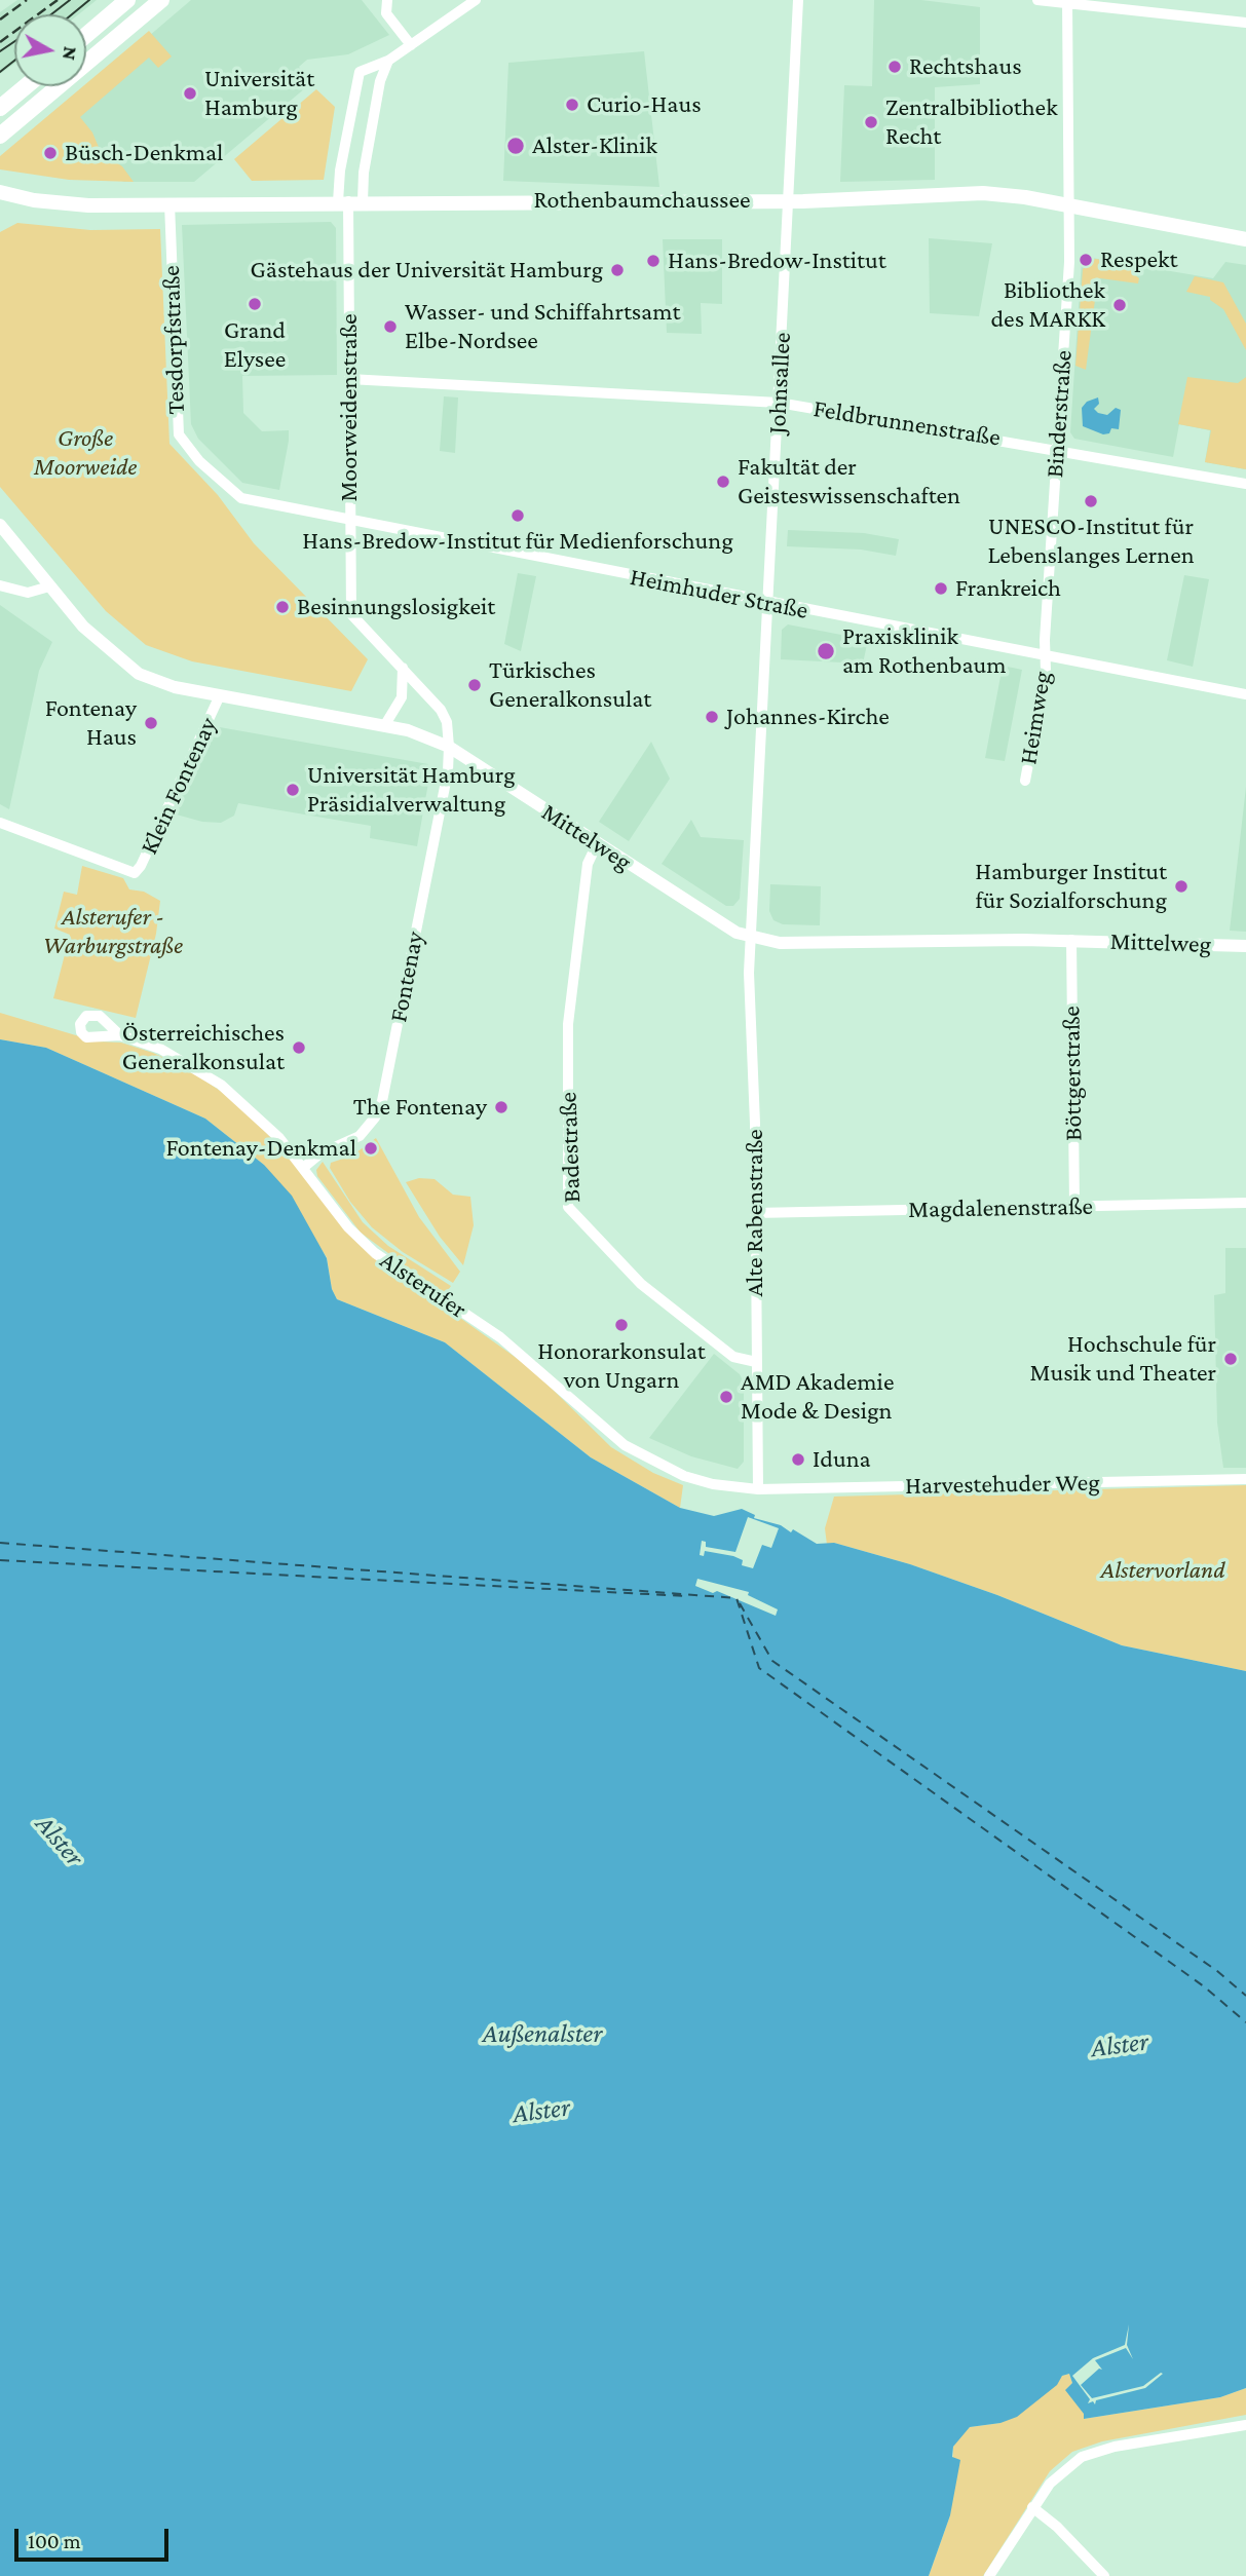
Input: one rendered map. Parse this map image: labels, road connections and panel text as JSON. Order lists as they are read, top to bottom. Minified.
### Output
{"streets":{"main road":["Rothenbaumchaussee"],"street":["Tesdorpfstraße","Johnsallee","Moorweidenstraße","Binderstraße","Feldbrunnenstraße","Heimhuder Straße","Heimweg","Klein Fontenay","Mittelweg","Fontenay","Böttgerstraße","Badestraße","Magdalenenstraße","Alte Rabenstraße","Alsterufer","Harvestehuder Weg"]},"crossings":[["Rothenbaumchaussee","Tesdorpfstraße"],["Rothenbaumchaussee","Johnsallee"],["Rothenbaumchaussee","Moorweidenstraße"],["Rothenbaumchaussee","Binderstraße"],["Tesdorpfstraße","Heimhuder Straße"],["Johnsallee","Feldbrunnenstraße"],["Johnsallee","Heimhuder Straße"],["Johnsallee","Mittelweg"],["Johnsallee","Alte Rabenstraße"],["Moorweidenstraße","Feldbrunnenstraße"],["Moorweidenstraße","Heimhuder Straße"],["Binderstraße","Feldbrunnenstraße"],["Binderstraße","Heimhuder Straße"],["Binderstraße","Heimweg"],["Heimhuder Straße","Heimweg"],["Klein Fontenay","Mittelweg"],["Mittelweg","Fontenay"],["Mittelweg","Böttgerstraße"],["Mittelweg","Badestraße"],["Mittelweg","Alte Rabenstraße"],["Fontenay","Alsterufer"],["Böttgerstraße","Magdalenenstraße"],["Badestraße","Alte Rabenstraße"],["Magdalenenstraße","Alte Rabenstraße"],["Alte Rabenstraße","Alsterufer"],["Alte Rabenstraße","Harvestehuder Weg"],["Alsterufer","Harvestehuder Weg"]],"water":["Alster","Außenalster"],"parks":["Große Moorweide","Alsterufer - Warburgstraße","Alstervorland"],"places":["Rechtshaus","Universität Hamburg","Curio-Haus","Zentralbibliothek Recht","Alster-Klinik","Büsch-Denkmal","Respekt","Hans-Bredow-Institut","Gästehaus der Universität Hamburg","Grand Elysee","Bibliothek des MARKK","Wasser- und Schiffahrtsamt Elbe-Nordsee","Fakultät der Geisteswissenschaften","UNESCO-Institut für Lebenslanges Lernen","Hans-Bredow-Institut für Medienforschung","Frankreich","Besinnungslosigkeit","Praxisklinik am Rothenbaum","Türkisches Generalkonsulat","Johannes-Kirche","Fontenay Haus","Universität Hamburg Präsidialverwaltung","Hamburger Institut für Sozialforschung","Österreichisches Generalkonsulat","The Fontenay","Fontenay-Denkmal","Honorarkonsulat von Ungarn","Hochschule für Musik und Theater","AMD Akademie Mode & Design","Iduna"],"scale_bar":"100 m","north":"right"}
